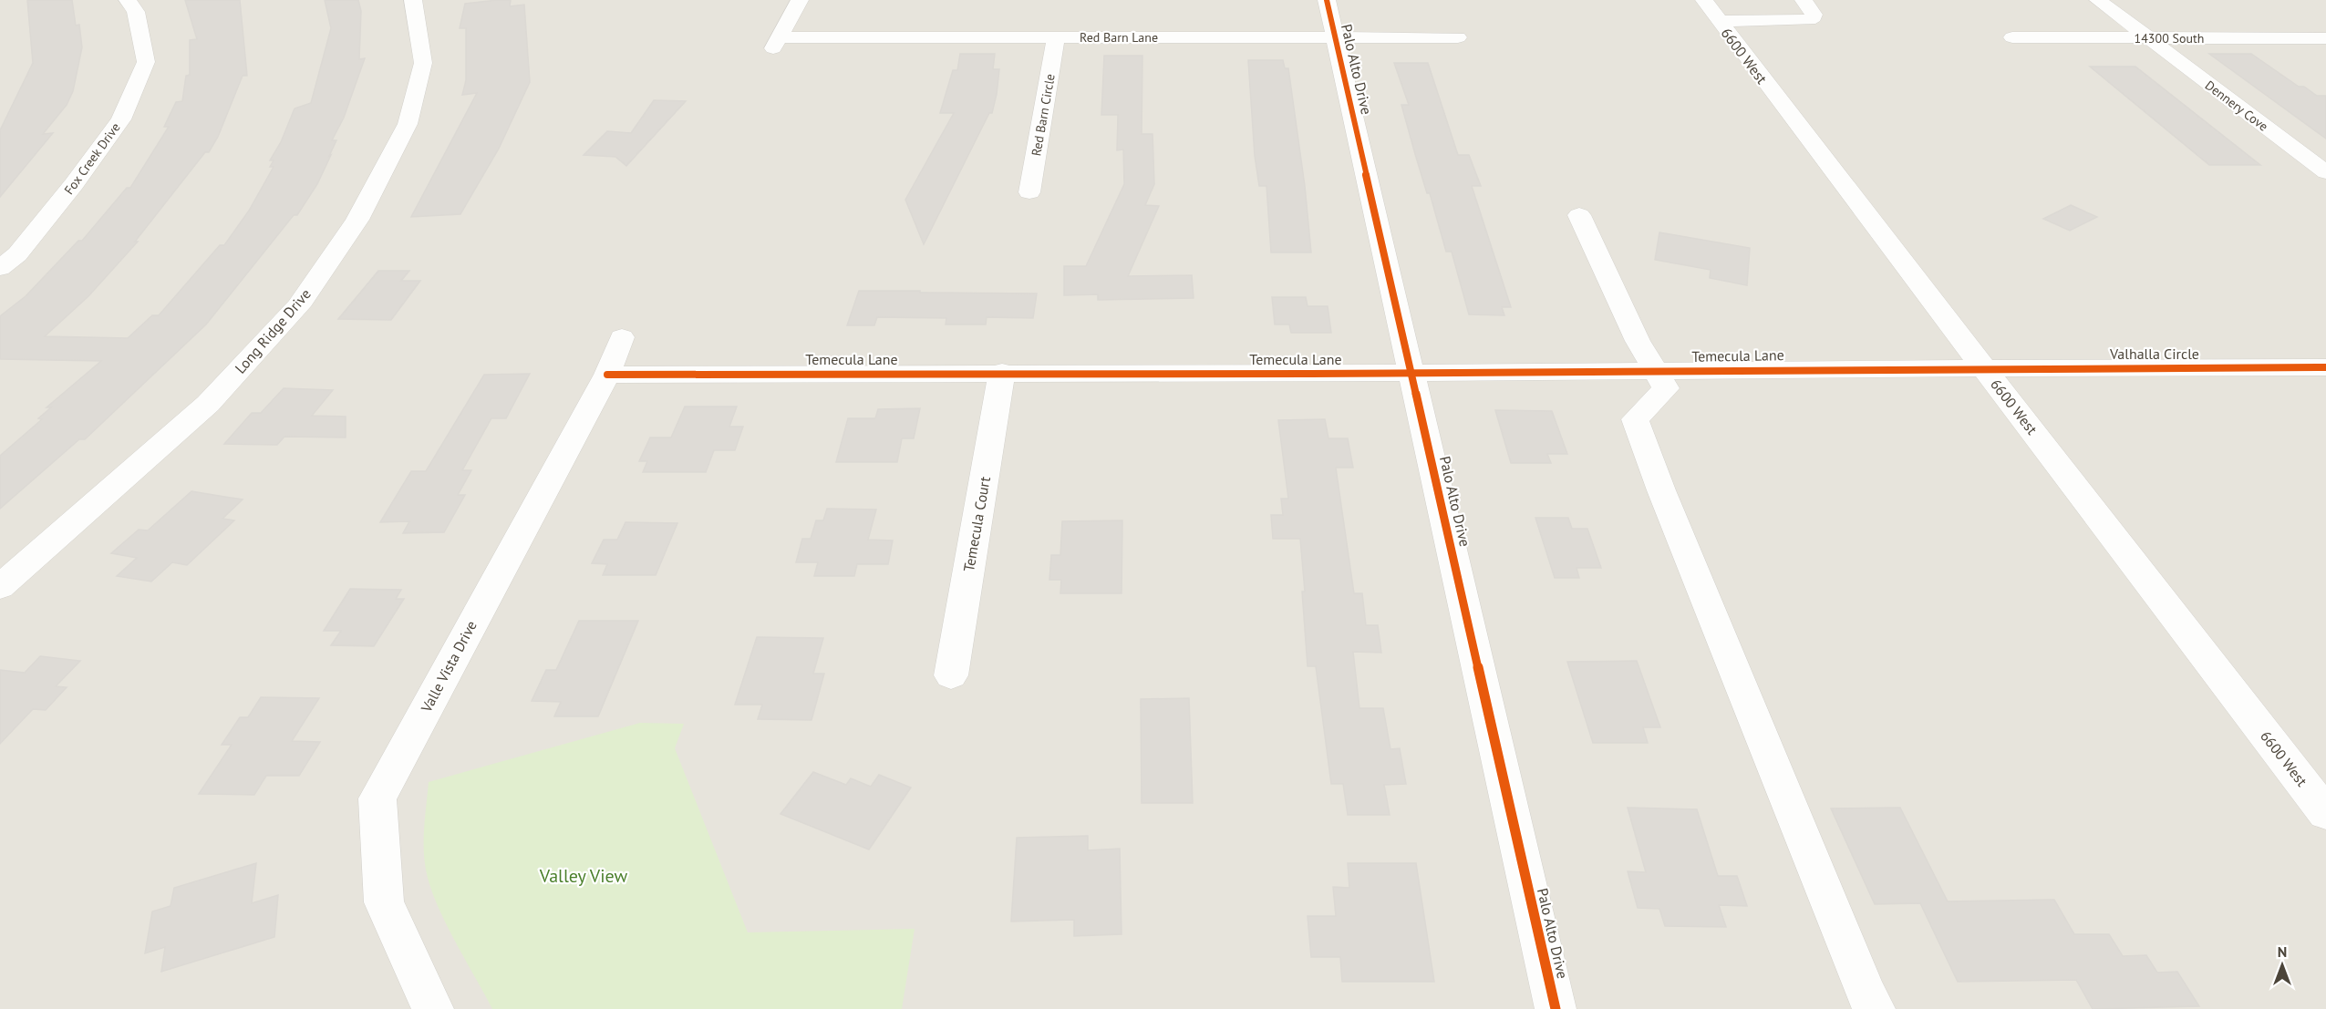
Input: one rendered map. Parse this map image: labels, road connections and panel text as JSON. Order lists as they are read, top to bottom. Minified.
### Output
{"streets":{"street":["Red Barn Lane","14300 South","6600 West","Palo Alto Drive","Dennery Cove","Red Barn Circle","Fox Creek Drive","Long Ridge Drive","Valhalla Circle","Temecula Lane","Temecula Court","Valle Vista Drive"]},"crossings":[["Red Barn Lane","Palo Alto Drive"],["Red Barn Lane","Red Barn Circle"],["14300 South","Dennery Cove"],["6600 West","Valhalla Circle"],["6600 West","Temecula Lane"],["Palo Alto Drive","Temecula Lane"],["Valhalla Circle","Temecula Lane"],["Temecula Lane","Temecula Court"],["Temecula Lane","Valle Vista Drive"]],"parks":["Valley View"],"north":"top"}
